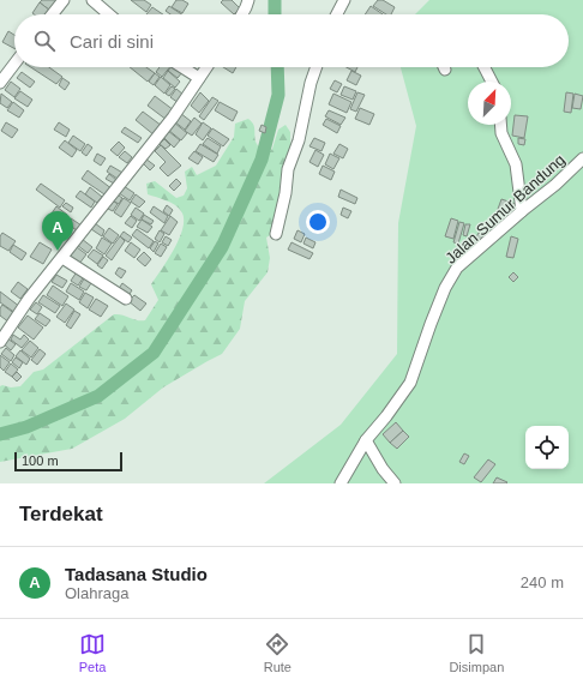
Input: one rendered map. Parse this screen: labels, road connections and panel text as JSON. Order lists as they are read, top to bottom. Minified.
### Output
{"streets":{"street":["Jalan Sumur Bandung"]},"scale_bar":"100 m","north":"top right","page":{"search":"Cari di sini","pins":"A","scale":"100 m","heading":"Terdekat","list":[{"mark":"A","name":"Tadasana Studio","note":"Olahraga","value":"240 m"}],"nav":["Peta","Rute","Disimpan"]}}
